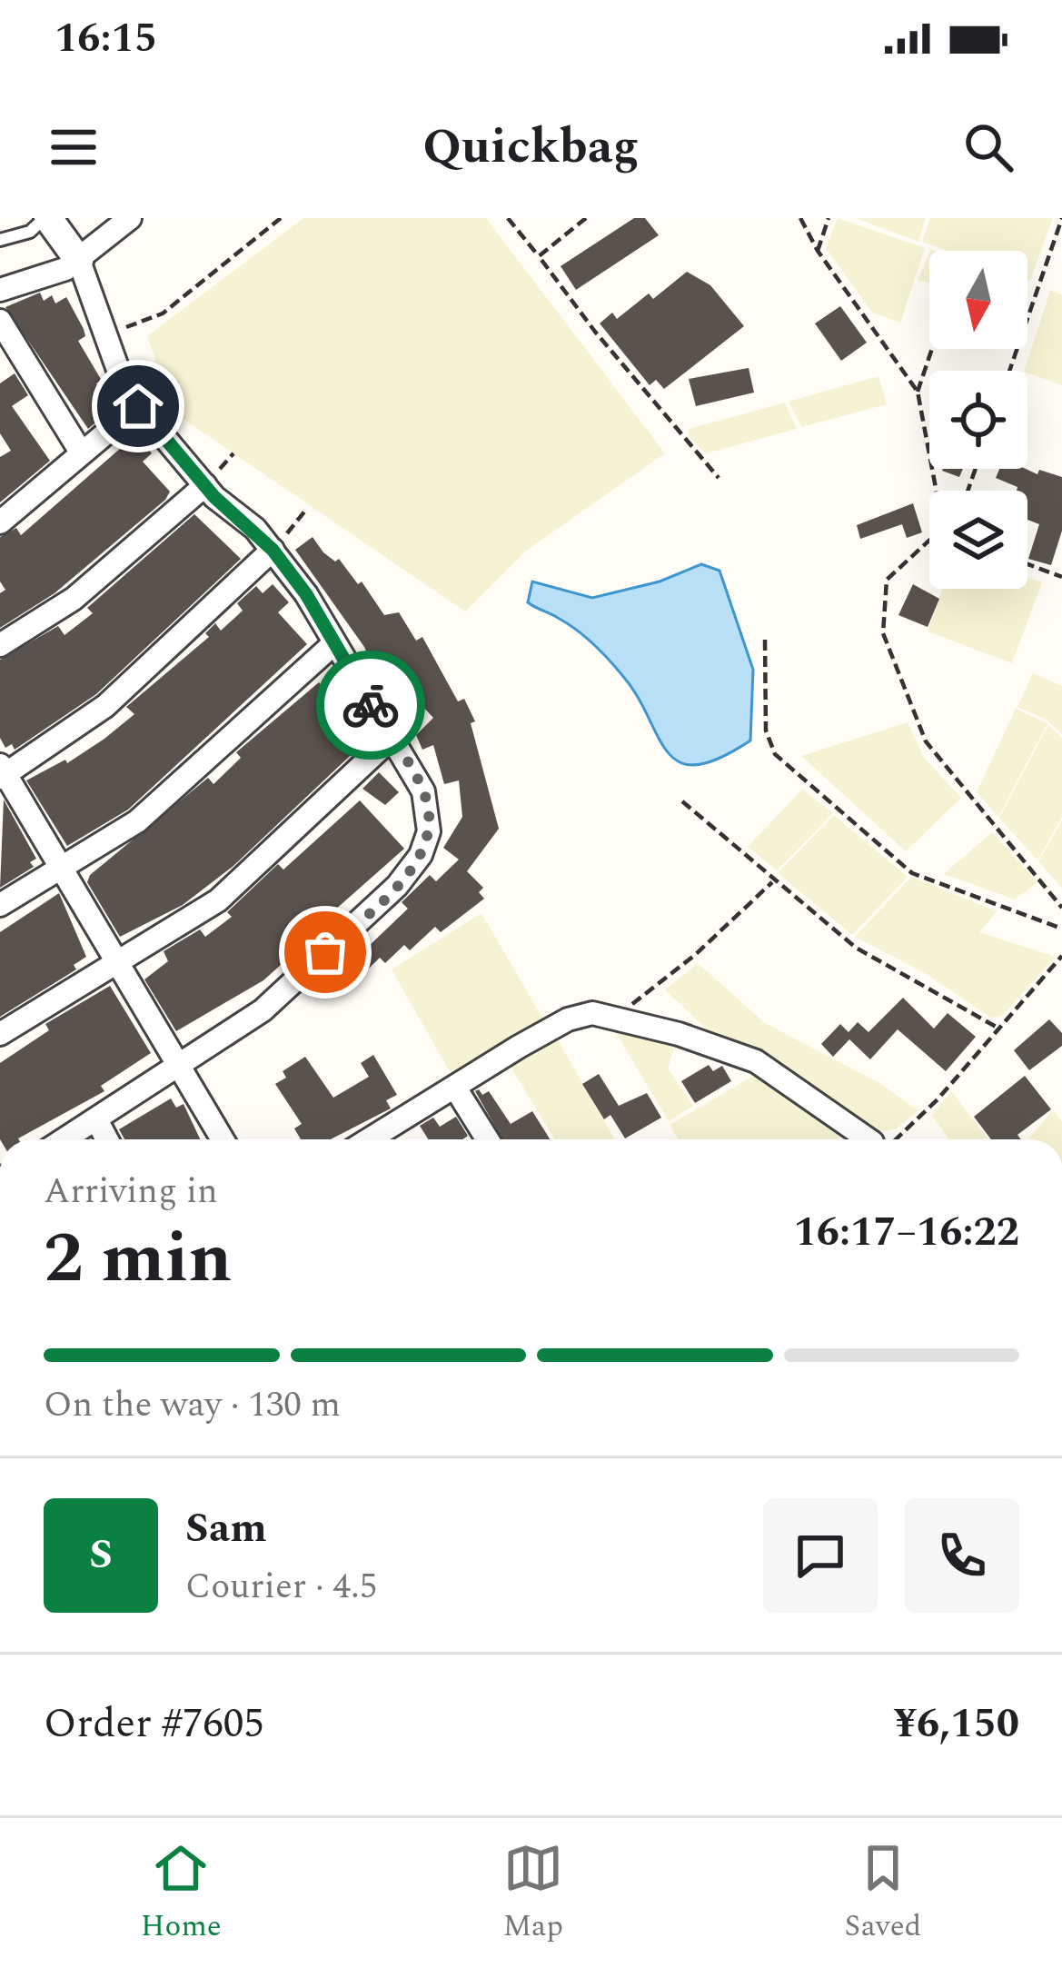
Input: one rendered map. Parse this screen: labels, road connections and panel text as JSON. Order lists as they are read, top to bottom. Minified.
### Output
{"north":"bottom","page":{"status":"16:15","header":"Quickbag","heading":["2 min","Arriving in","16:17–16:22"],"panel":["Sam","Courier · 4.5","Order #7605","¥6,150"],"bar":"On the way · 130 m","round":"S","tabs":["Home","Map","Saved"]}}
